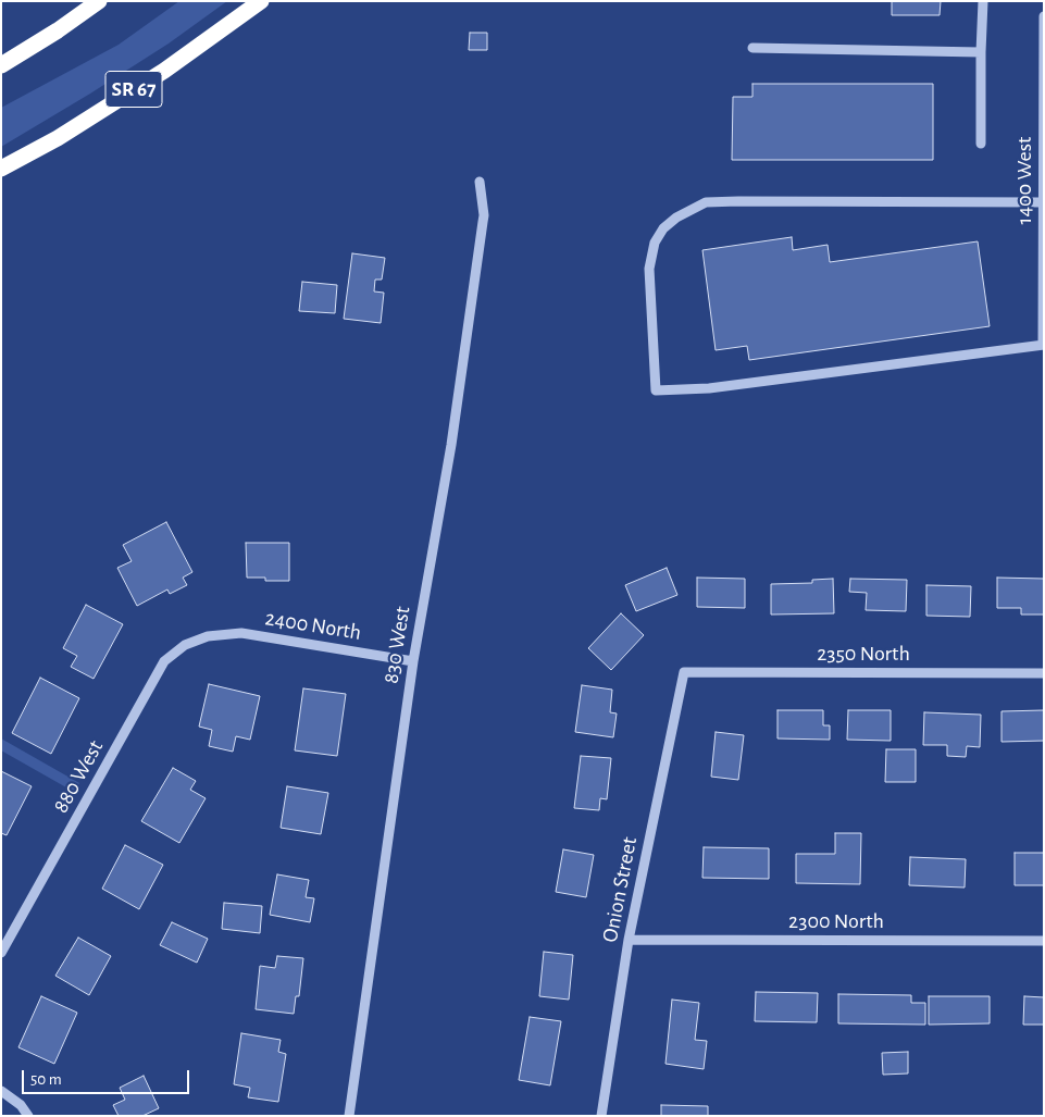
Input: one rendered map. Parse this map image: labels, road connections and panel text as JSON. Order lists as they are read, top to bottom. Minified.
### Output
{"streets":{"highway":["SR 67"],"street":["1400 West","2400 North","830 West","2350 North","880 West","Onion Street","2300 North"]},"crossings":[["2400 North","830 West"],["2400 North","880 West"],["2350 North","Onion Street"],["Onion Street","2300 North"]],"scale_bar":"50 m"}
